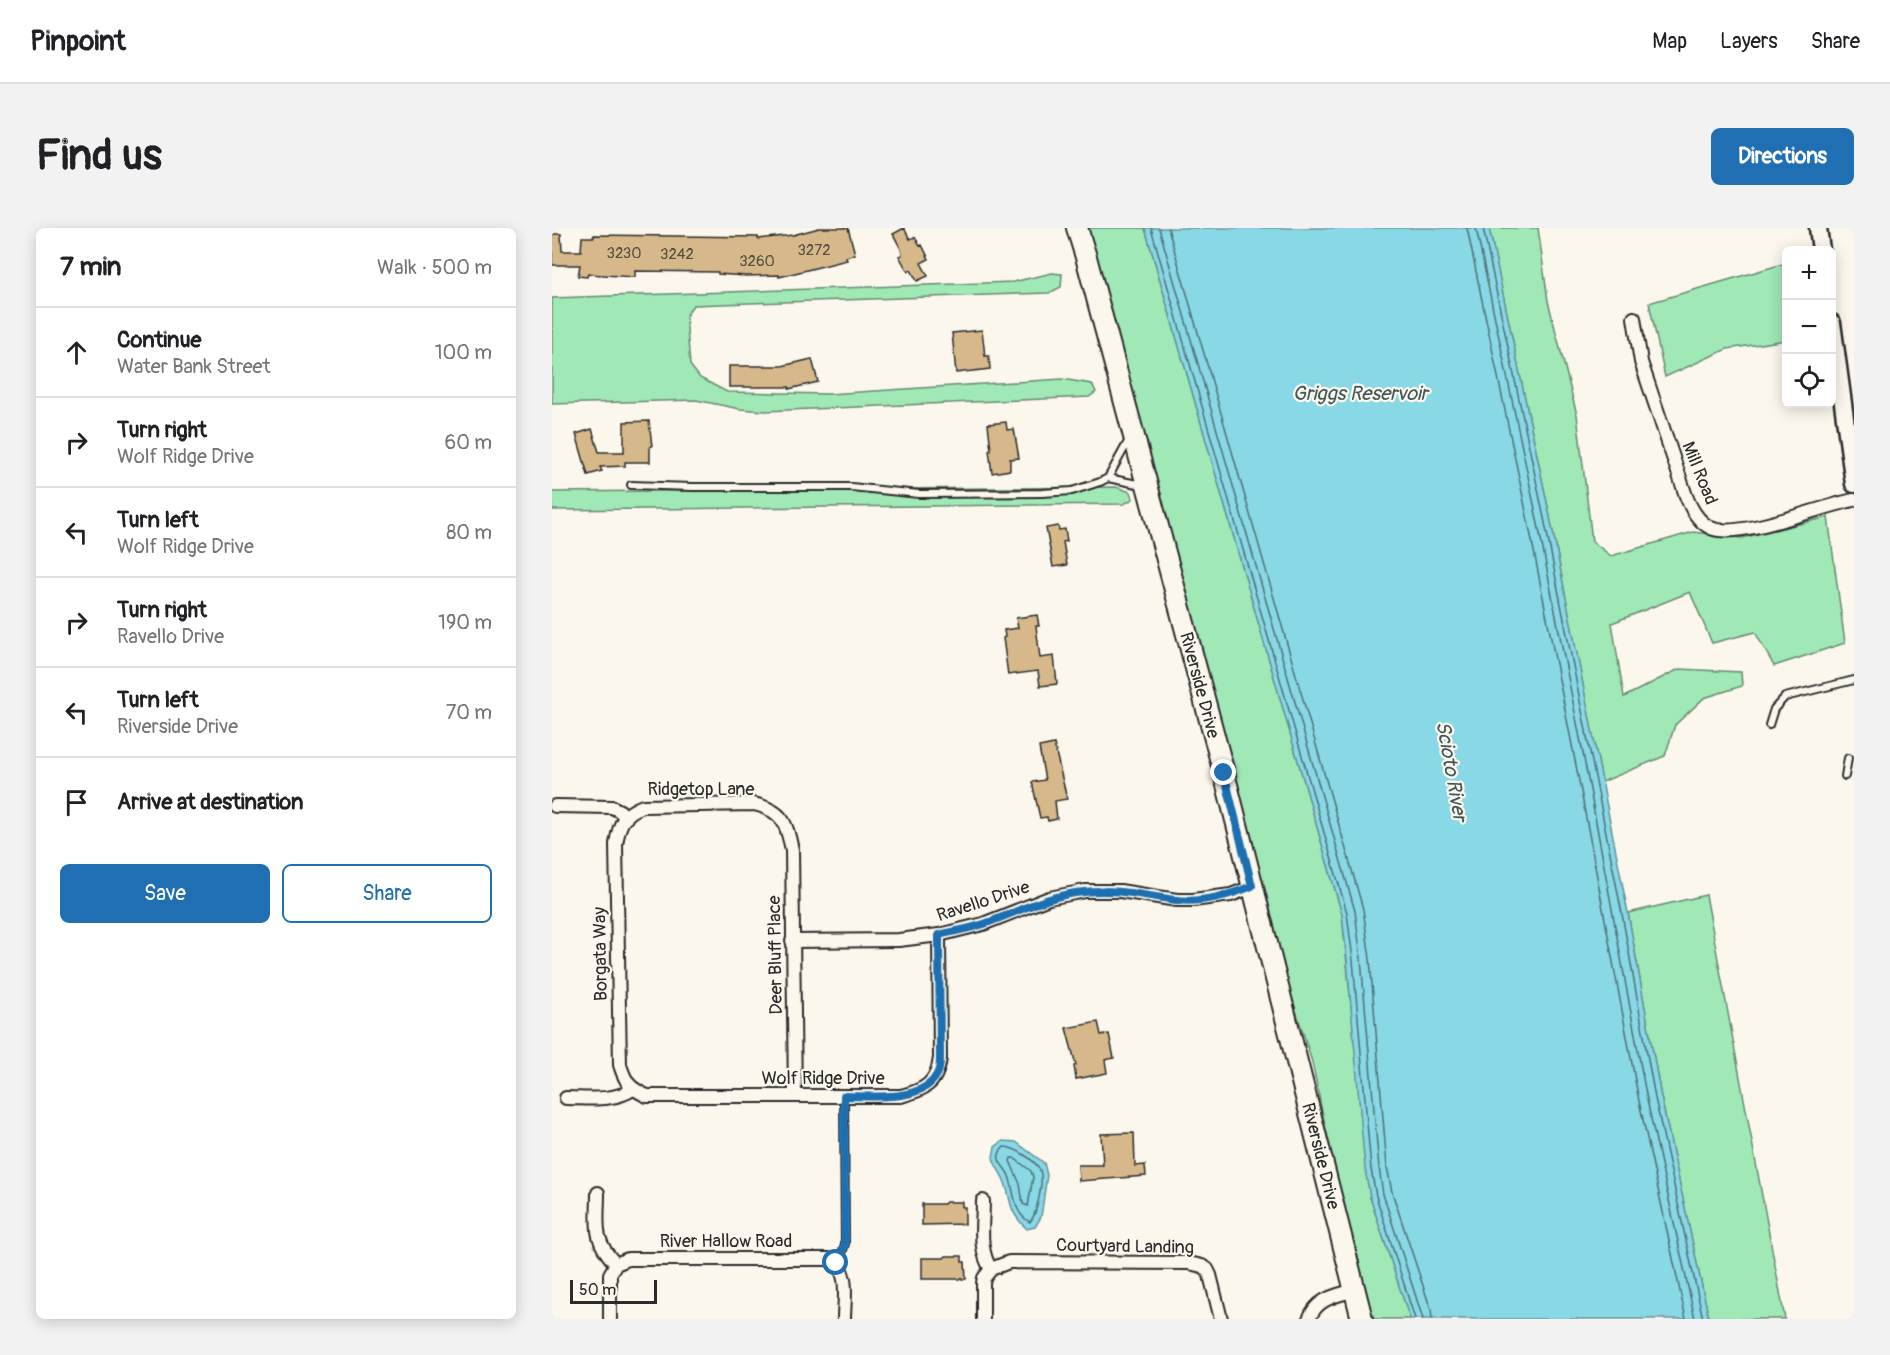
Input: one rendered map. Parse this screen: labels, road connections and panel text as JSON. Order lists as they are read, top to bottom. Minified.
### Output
{"streets":{"main road":["Riverside Drive"],"street":["Mill Road","Ridgetop Lane","Ravello Drive","Borgata Way","Deer Bluff Place","Wolf Ridge Drive","River Hallow Road","Courtyard Landing"]},"crossings":[["Riverside Drive","Ravello Drive"],["Ridgetop Lane","Borgata Way"],["Ridgetop Lane","Deer Bluff Place"],["Ravello Drive","Deer Bluff Place"],["Ravello Drive","Wolf Ridge Drive"],["Borgata Way","Wolf Ridge Drive"],["Deer Bluff Place","Wolf Ridge Drive"]],"water":["Griggs Reservoir","Scioto River"],"house_numbers":["3272","3230","3242","3260"],"scale_bar":"50 m","page":{"header":"Pinpoint","nav":["Map","Layers","Share"],"buttons":["Directions",["Save","Share"]],"title":"Find us","heading":["7 min","Walk · 500 m"],"map_buttons":["+","−"],"list":[["Continue","Water Bank Street","100 m"],["Turn right","Wolf Ridge Drive","60 m"],["Turn left","Wolf Ridge Drive","80 m"],["Turn right","Ravello Drive","190 m"],["Turn left","Riverside Drive","70 m"],"Arrive at destination"],"scale":"50 m"}}
